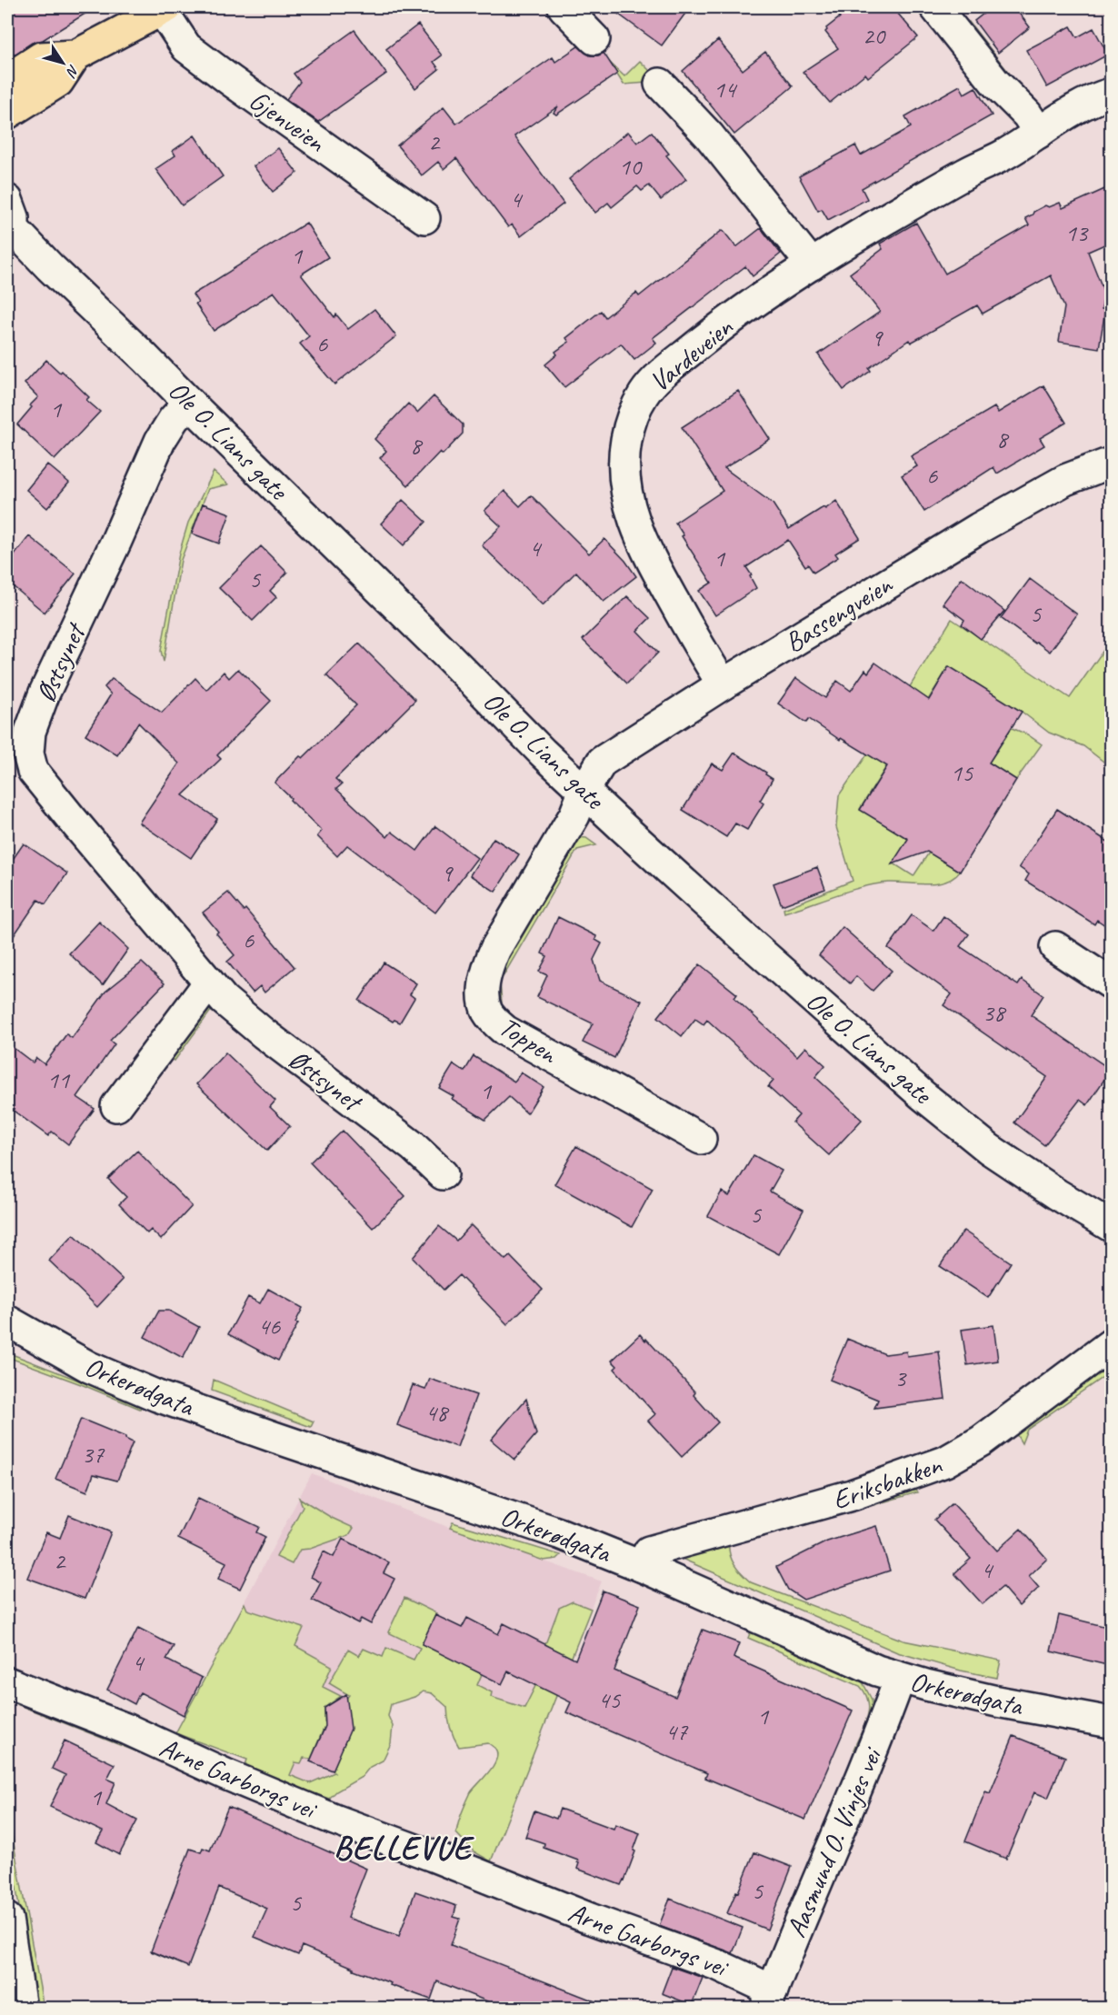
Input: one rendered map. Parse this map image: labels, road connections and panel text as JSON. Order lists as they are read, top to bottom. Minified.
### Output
{"streets":{"street":["Gjenveien","Vardeveien","Ole O. Lians gate","Bassengveien","Østsynet","Toppen","Orkerødgata","Eriksbakken","Arne Garborgs vei","Aasmund O. Vinjes vei"]},"crossings":[["Vardeveien","Bassengveien"],["Ole O. Lians gate","Bassengveien"],["Ole O. Lians gate","Østsynet"],["Ole O. Lians gate","Toppen"],["Bassengveien","Toppen"],["Orkerødgata","Eriksbakken"],["Orkerødgata","Aasmund O. Vinjes vei"],["Arne Garborgs vei","Aasmund O. Vinjes vei"]],"districts":["BELLEVUE"],"house_numbers":["20","14","2","10","4","13","1","9","6","1","8","8","6","4","1","5","5","15","9","6","38","11","1","5","46","3","48","37","2","4","4","45","1","47","1","5","5"],"north":"bottom right"}
